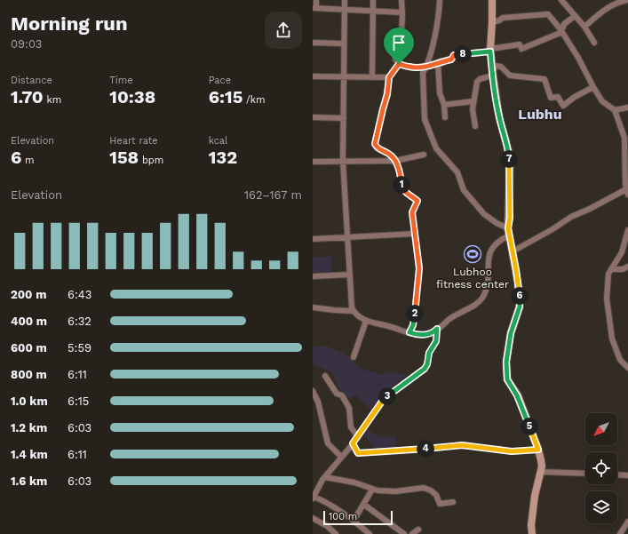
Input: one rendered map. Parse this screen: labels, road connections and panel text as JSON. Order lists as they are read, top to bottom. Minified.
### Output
{"districts":["Lubhu"],"places":{"sports":["Lubhoo fitness center"]},"scale_bar":"100 m","north":"bottom left","page":{"heading":["Morning run","09:03"],"pins":["8","7","1","6","2","3","5","4"],"stats":[["Distance","1.70 km"],["Time","10:38"],["Pace","6:15 /km"],["Elevation","6 m"],["Heart rate","158 bpm"],["kcal","132"]],"chart":["Elevation","162–167 m"],"list":[{"name":"200 m","note":"6:43"},{"name":"400 m","note":"6:32"},{"name":"600 m","note":"5:59"},{"name":"800 m","note":"6:11"},{"name":"1.0 km","note":"6:15"},{"name":"1.2 km","note":"6:03"},{"name":"1.4 km","note":"6:11"},{"name":"1.6 km","note":"6:03"}],"scale":"100 m"}}
